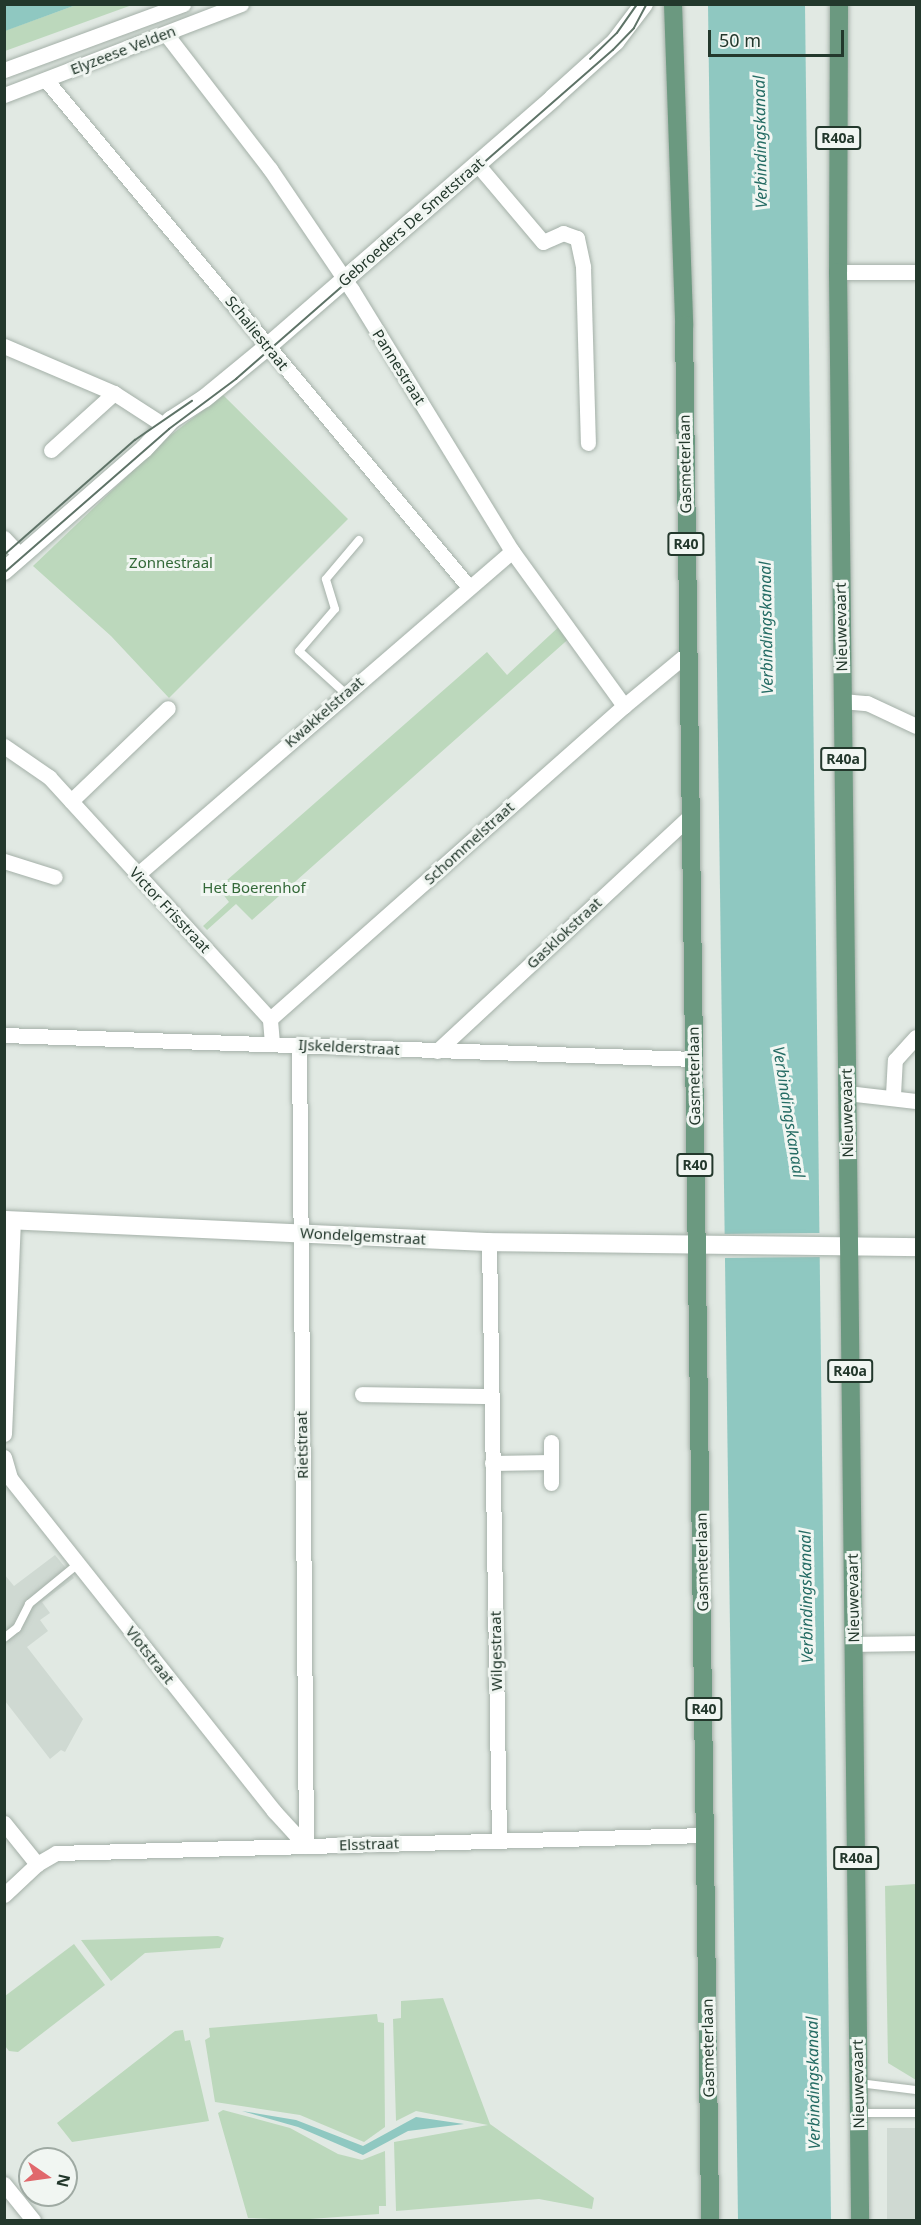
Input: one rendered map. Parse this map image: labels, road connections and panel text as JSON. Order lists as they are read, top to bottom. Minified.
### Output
{"streets":{"main road":["R40a","Gasmeterlaan","R40","Nieuwevaart"],"street":["Elyzeese Velden","Gebroeders De Smetstraat","Schaliestraat","Pannestraat","Kwakkelstraat","Schommelstraat","Victor Frisstraat","Gasklokstraat","IJskelderstraat","Wondelgemstraat","Rietstraat","Wilgestraat","Vlotstraat","Elsstraat"]},"crossings":[["Elyzeese Velden","Schaliestraat"],["Elyzeese Velden","Pannestraat"],["Gebroeders De Smetstraat","Schaliestraat"],["Gebroeders De Smetstraat","Pannestraat"],["Schaliestraat","Kwakkelstraat"],["Pannestraat","Kwakkelstraat"],["Pannestraat","Schommelstraat"],["Gasmeterlaan","Schommelstraat"],["Gasmeterlaan","Gasklokstraat"],["Gasmeterlaan","IJskelderstraat"],["Gasmeterlaan","Wondelgemstraat"],["Gasmeterlaan","Elsstraat"],["Nieuwevaart","Wondelgemstraat"],["Kwakkelstraat","Victor Frisstraat"],["Schommelstraat","Victor Frisstraat"],["Gasklokstraat","IJskelderstraat"],["IJskelderstraat","Rietstraat"],["Wondelgemstraat","Rietstraat"],["Wondelgemstraat","Wilgestraat"],["Rietstraat","Vlotstraat"],["Rietstraat","Elsstraat"],["Wilgestraat","Elsstraat"],["Vlotstraat","Elsstraat"]],"water":["Verbindingskanaal"],"parks":["Zonnestraal","Het Boerenhof"],"scale_bar":"50 m","north":"right"}
